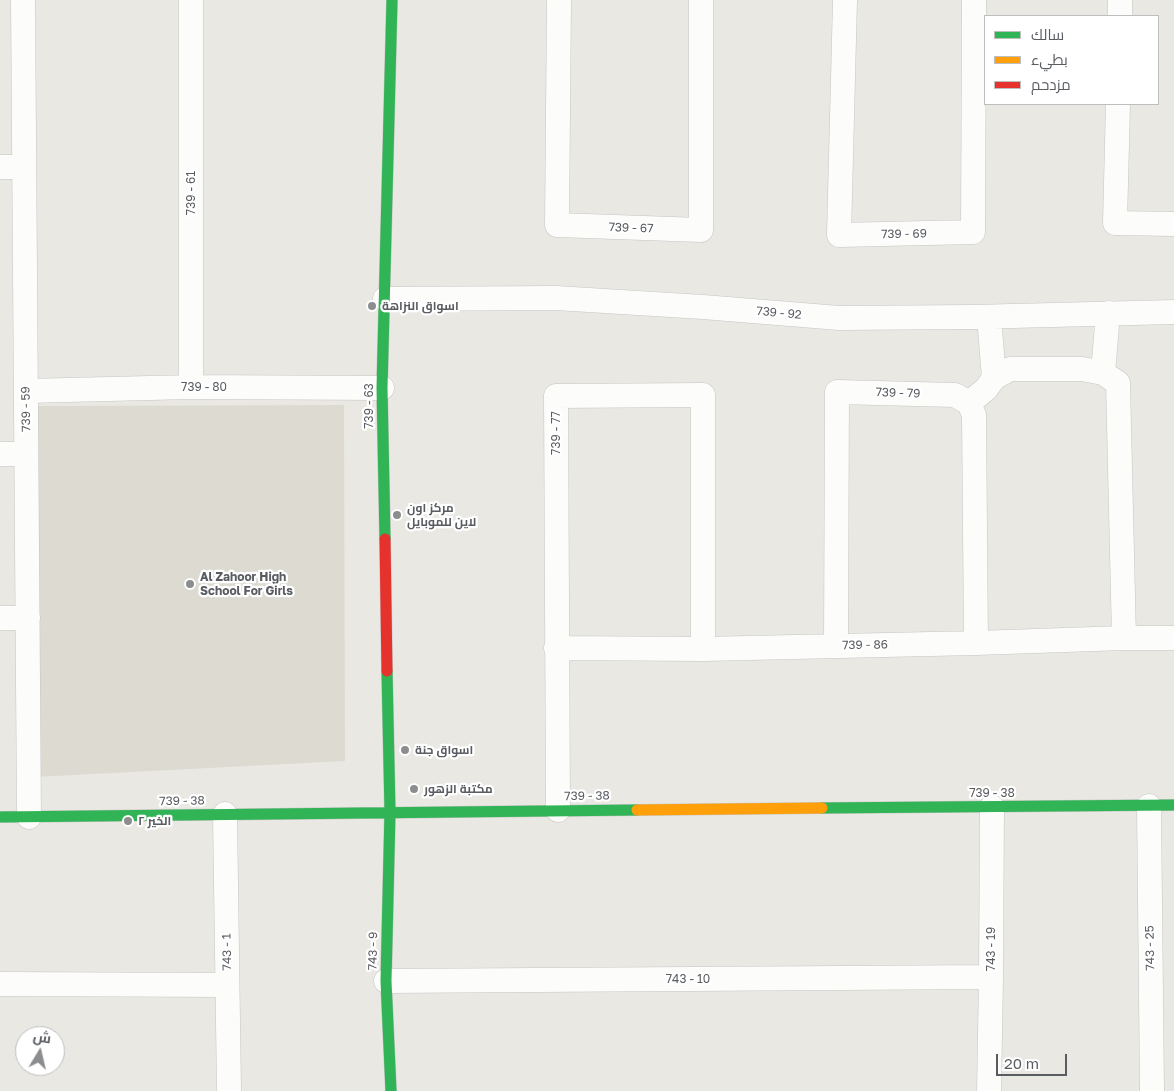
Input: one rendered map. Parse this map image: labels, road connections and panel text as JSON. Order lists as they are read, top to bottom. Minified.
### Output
{"streets":{"street":["739 - 61","739 - 67","739 - 69","739 - 92","739 - 80","739 - 79","739 - 63","739 - 59","739 - 77","739 - 86","739 - 38","743 - 25","743 - 19","743 - 9","743 - 1","743 - 10"]},"crossings":[["739 - 61","739 - 80"],["739 - 92","739 - 63"],["739 - 80","739 - 63"],["739 - 80","739 - 59"],["739 - 79","739 - 86"],["739 - 63","739 - 38"],["739 - 63","743 - 9"],["739 - 59","739 - 38"],["739 - 77","739 - 86"],["739 - 77","739 - 38"],["739 - 38","743 - 25"],["739 - 38","743 - 19"],["739 - 38","743 - 9"],["739 - 38","743 - 1"],["743 - 19","743 - 10"],["743 - 9","743 - 10"]],"places":["اسواق النزاهة","مركز اون لاين للموبايل","Al Zahoor High School For Girls","اسواق جنة","مكتبة الزهور","الخير ٢"],"legend":["سالك","بطيء","مزدحم"],"scale_bar":"20 m","north":"top"}
